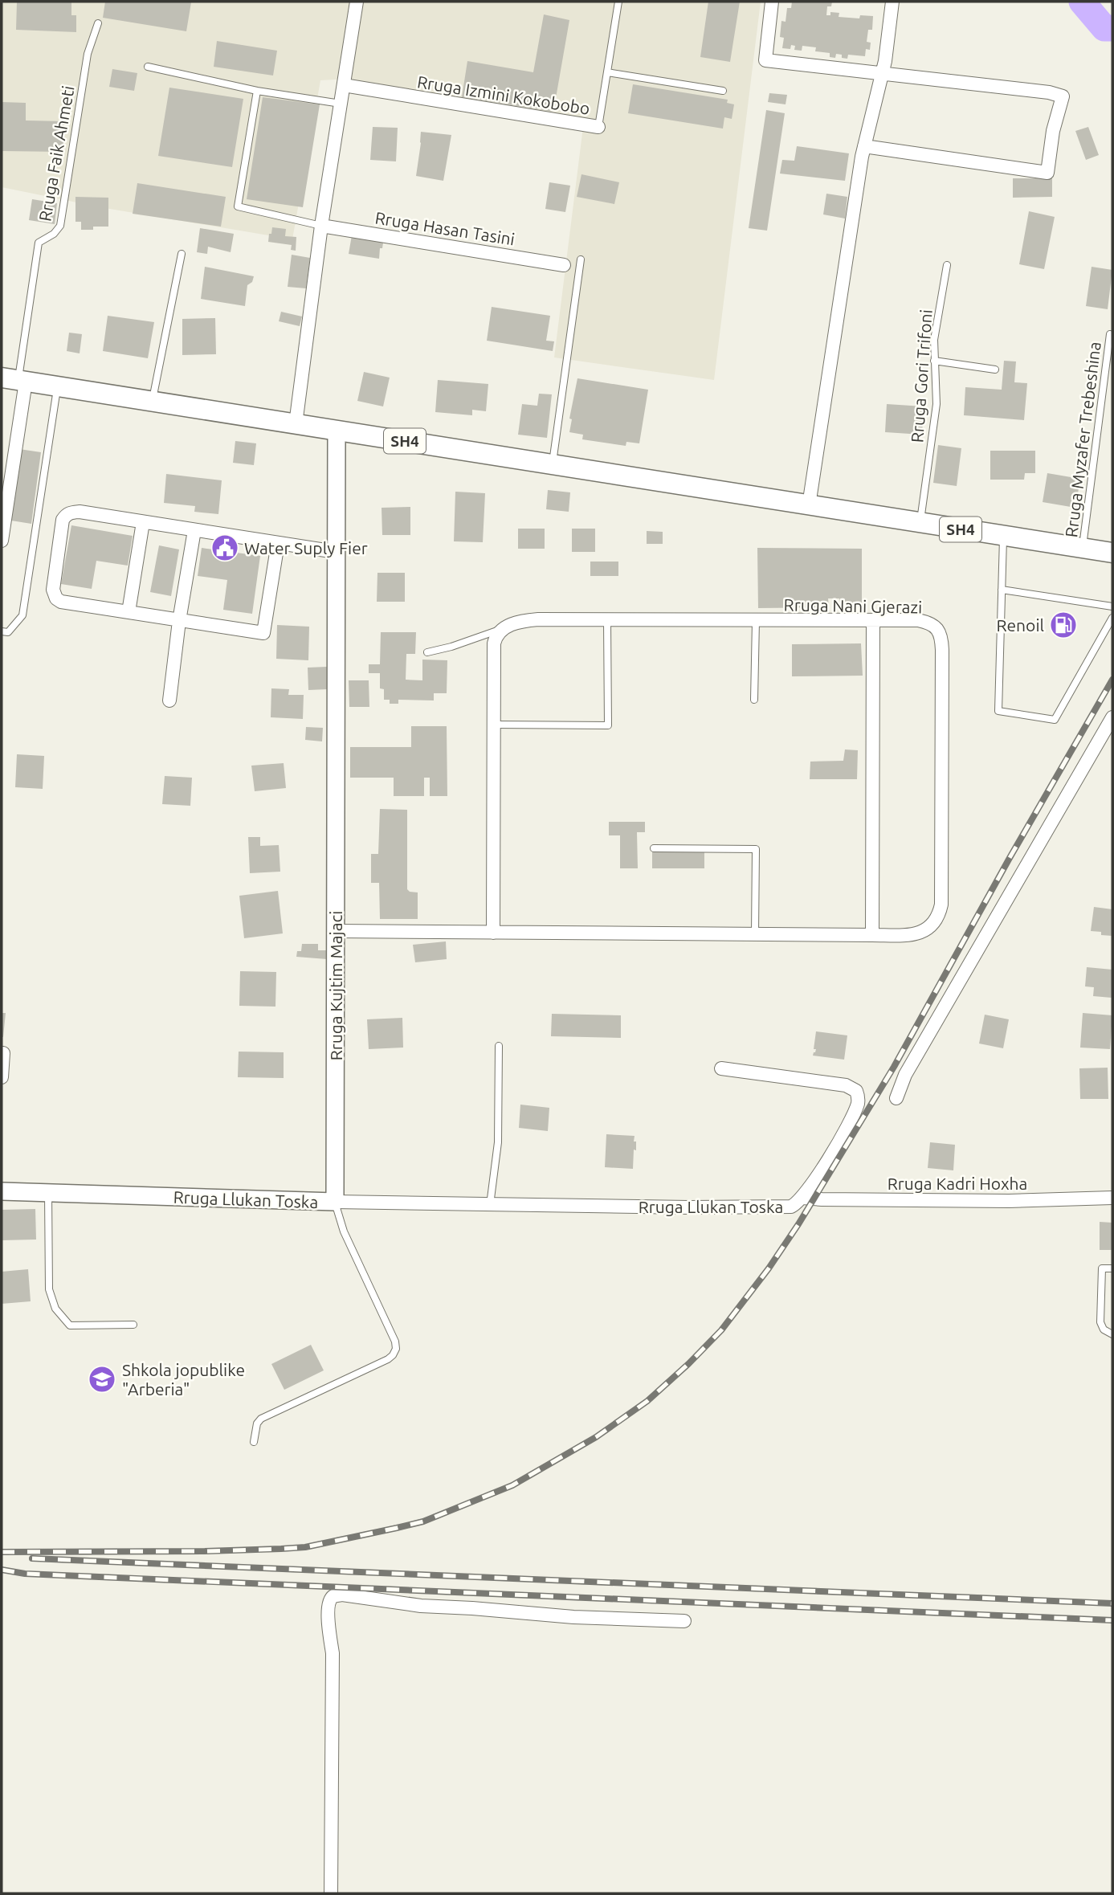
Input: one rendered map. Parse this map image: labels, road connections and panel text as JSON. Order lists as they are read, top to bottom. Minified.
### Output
{"streets":{"main road":["SH4"],"street":["Rruga Izmini Kokobobo","Rruga Hasan Tasini","Rruga Nani Gjerazi","Rruga Kujtim Majaci","Rruga Kadri Hoxha","Rruga Llukan Toska"],"lane":["Rruga Faik Ahmeti","Rruga Gori Trifoni","Rruga Myzafer Trebeshina"]},"crossings":[["Rruga Faik Ahmeti","SH4"],["Rruga Gori Trifoni","SH4"],["Rruga Myzafer Trebeshina","SH4"],["SH4","Rruga Kujtim Majaci"],["Rruga Nani Gjerazi","Rruga Kujtim Majaci"],["Rruga Kujtim Majaci","Rruga Llukan Toska"],["Rruga Kadri Hoxha","Rruga Llukan Toska"]],"places":{"public building":["Water Suply Fier"],"fuel station":["Renoil"],"school or university":["Shkola jopublike \"Arberia\""]}}
